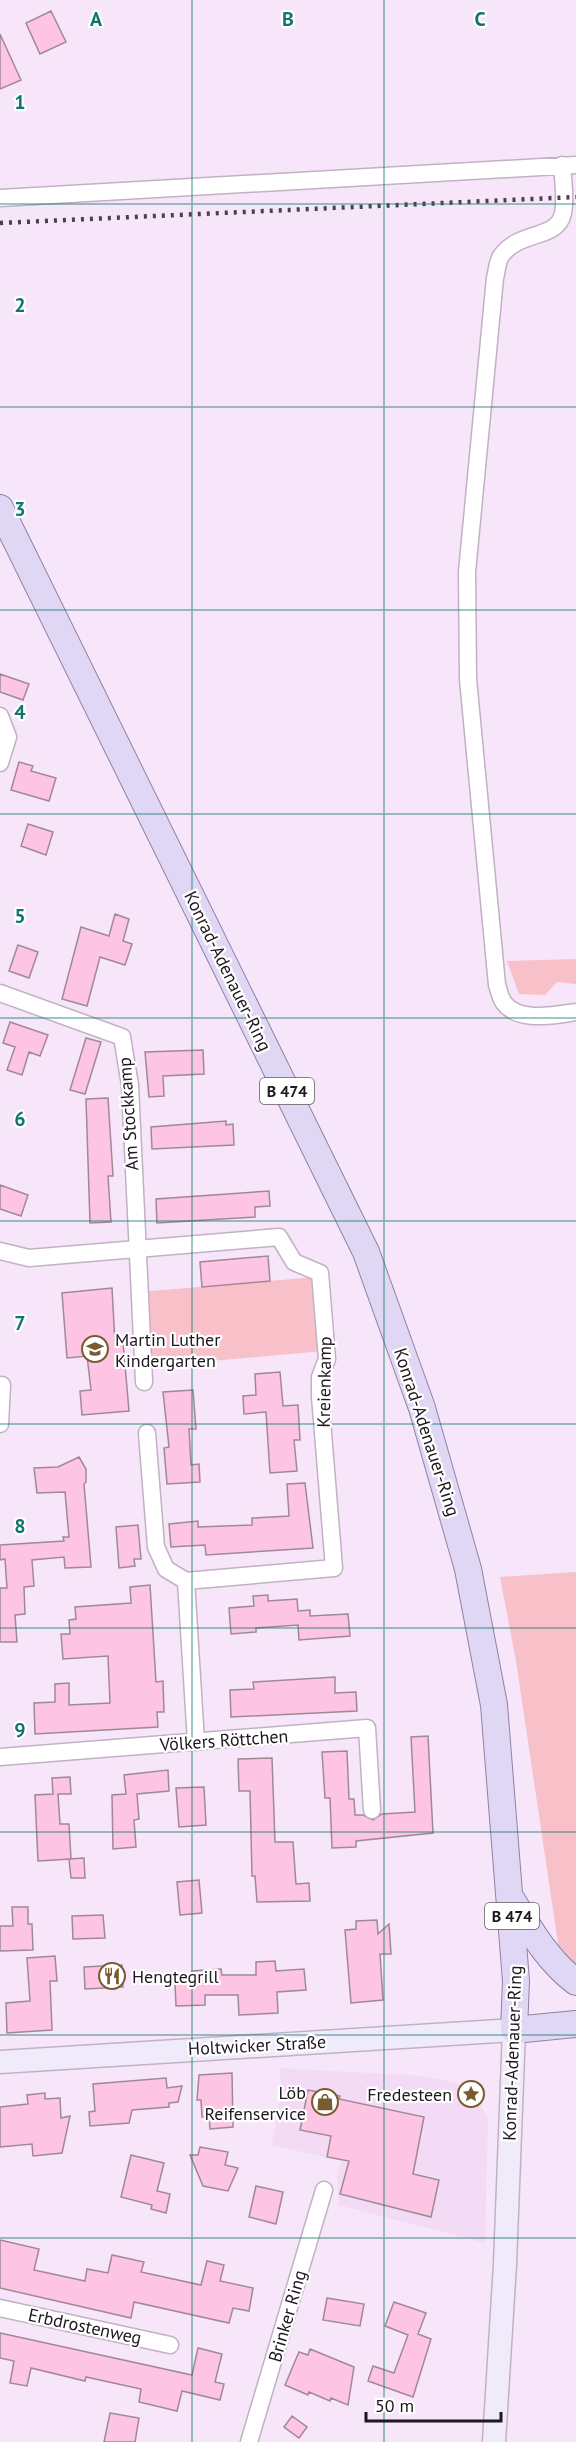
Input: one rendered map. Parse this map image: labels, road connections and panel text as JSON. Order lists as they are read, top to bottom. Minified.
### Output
{"streets":{"main road":["Konrad-Adenauer-Ring","B 474","Holtwicker Straße"],"street":["Am Stockkamp","Kreienkamp","Völkers Röttchen","Brinker Ring","Erbdrostenweg"]},"crossings":[["Konrad-Adenauer-Ring","Holtwicker Straße"],["Am Stockkamp","Kreienkamp"]],"places":{"school or university":["Martin Luther Kindergarten"],"restaurant":["Hengtegrill"],"place":["Fredesteen"],"shop":["Löb Reifenservice"]},"scale_bar":"50 m","grid":{"columns":["A","B","C"],"rows":["1","2","3","4","5","6","7","8","9"]}}
